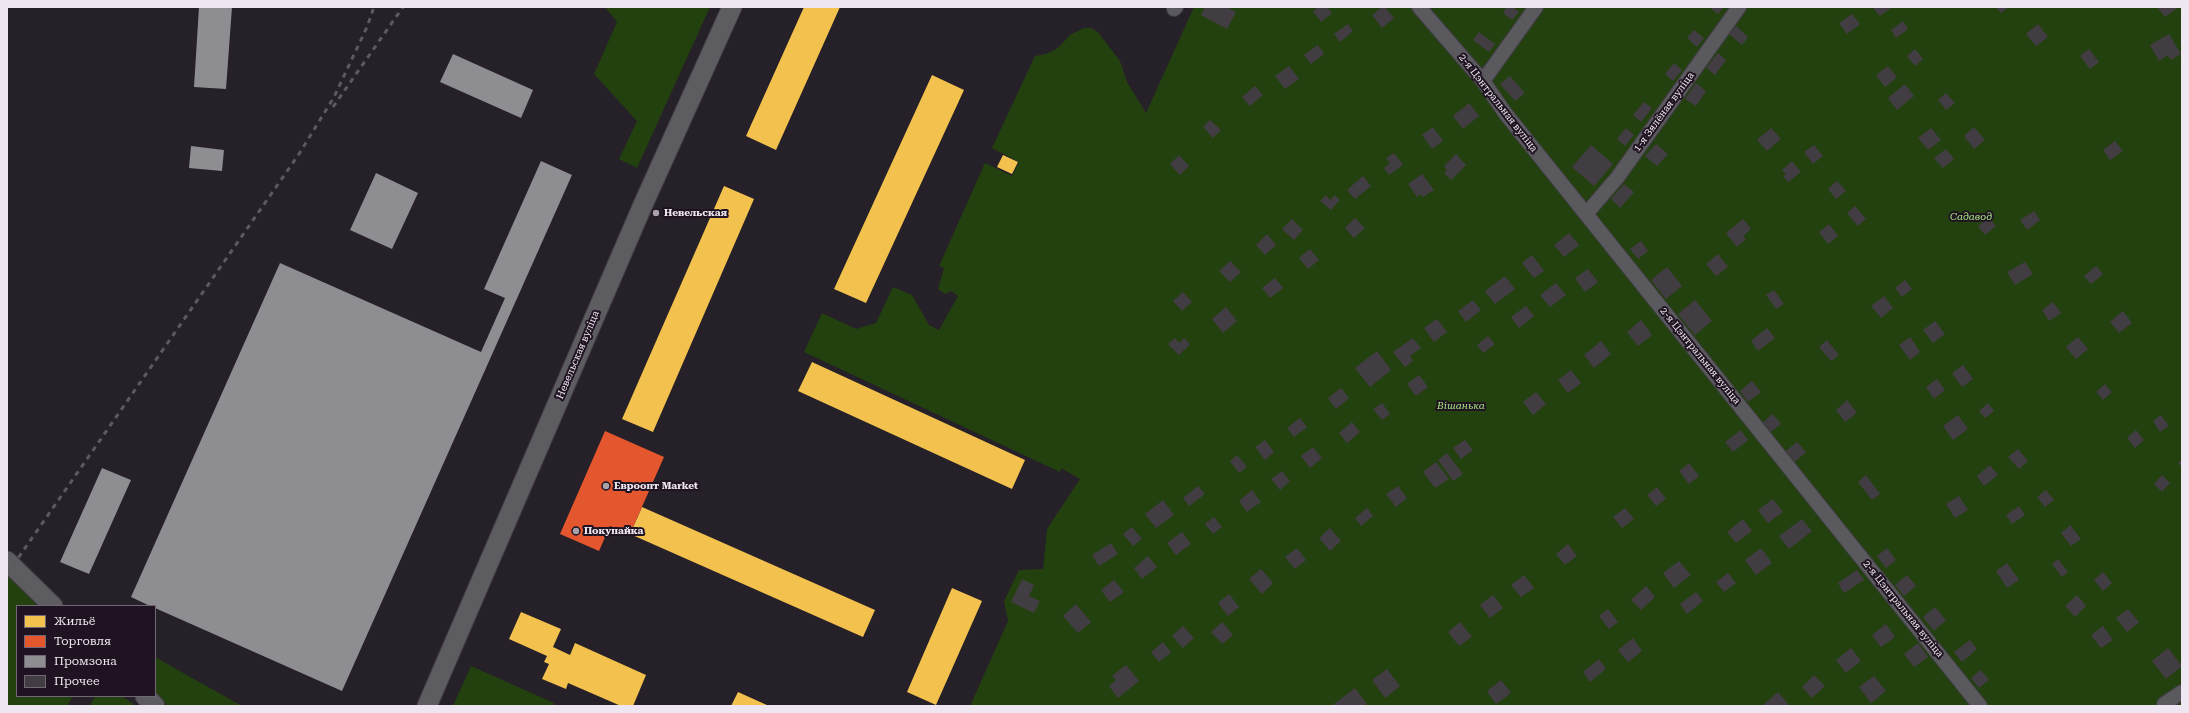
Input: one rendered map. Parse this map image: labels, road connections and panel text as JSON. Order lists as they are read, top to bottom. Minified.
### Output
{"streets":{"street":["2-я Цэнтральная вуліца","1-я Зялёная вуліца","Невельская вуліца"]},"crossings":[["2-я Цэнтральная вуліца","1-я Зялёная вуліца"]],"parks":["Садавод","Вішанька"],"places":["Невельская","Евроопт Market","Покупайка"],"legend":["Жильё","Торговля","Промзона","Прочее"]}
